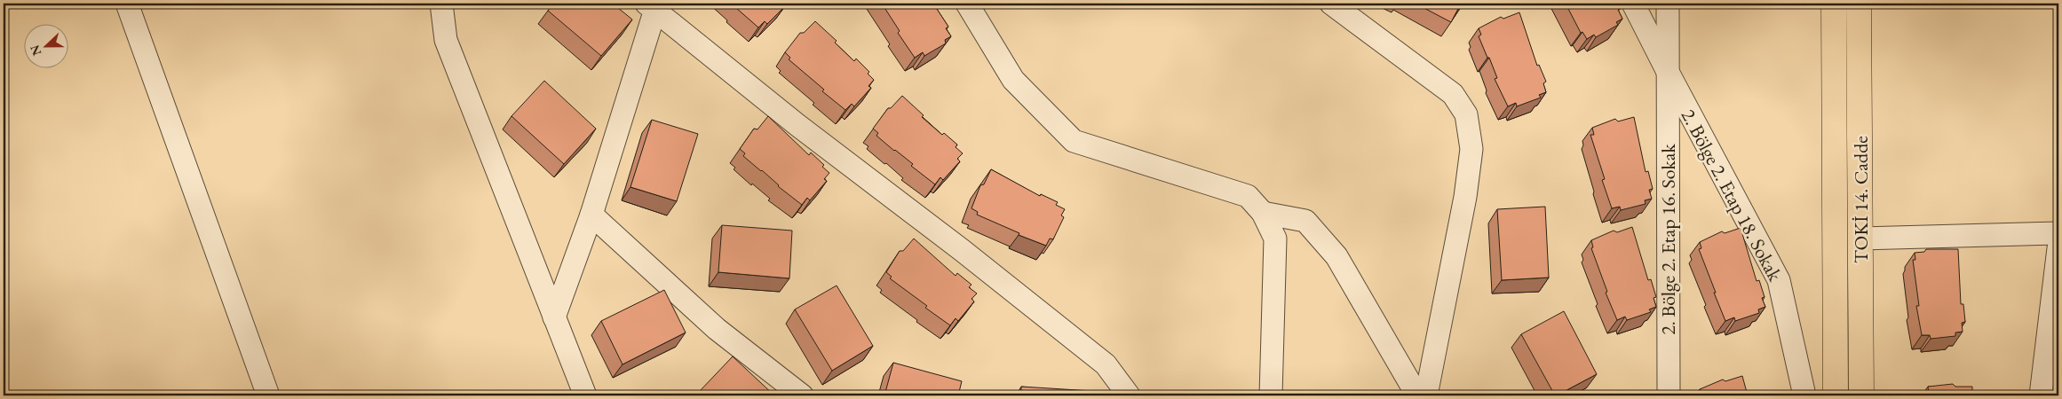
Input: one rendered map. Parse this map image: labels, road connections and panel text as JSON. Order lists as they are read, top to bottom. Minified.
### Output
{"streets":{"main road":["TOKİ 14. Cadde"],"street":["2. Bölge 2. Etap 18. Sokak","2. Bölge 2. Etap 16. Sokak"]},"crossings":[["2. Bölge 2. Etap 18. Sokak","2. Bölge 2. Etap 16. Sokak"]],"north":"left"}
